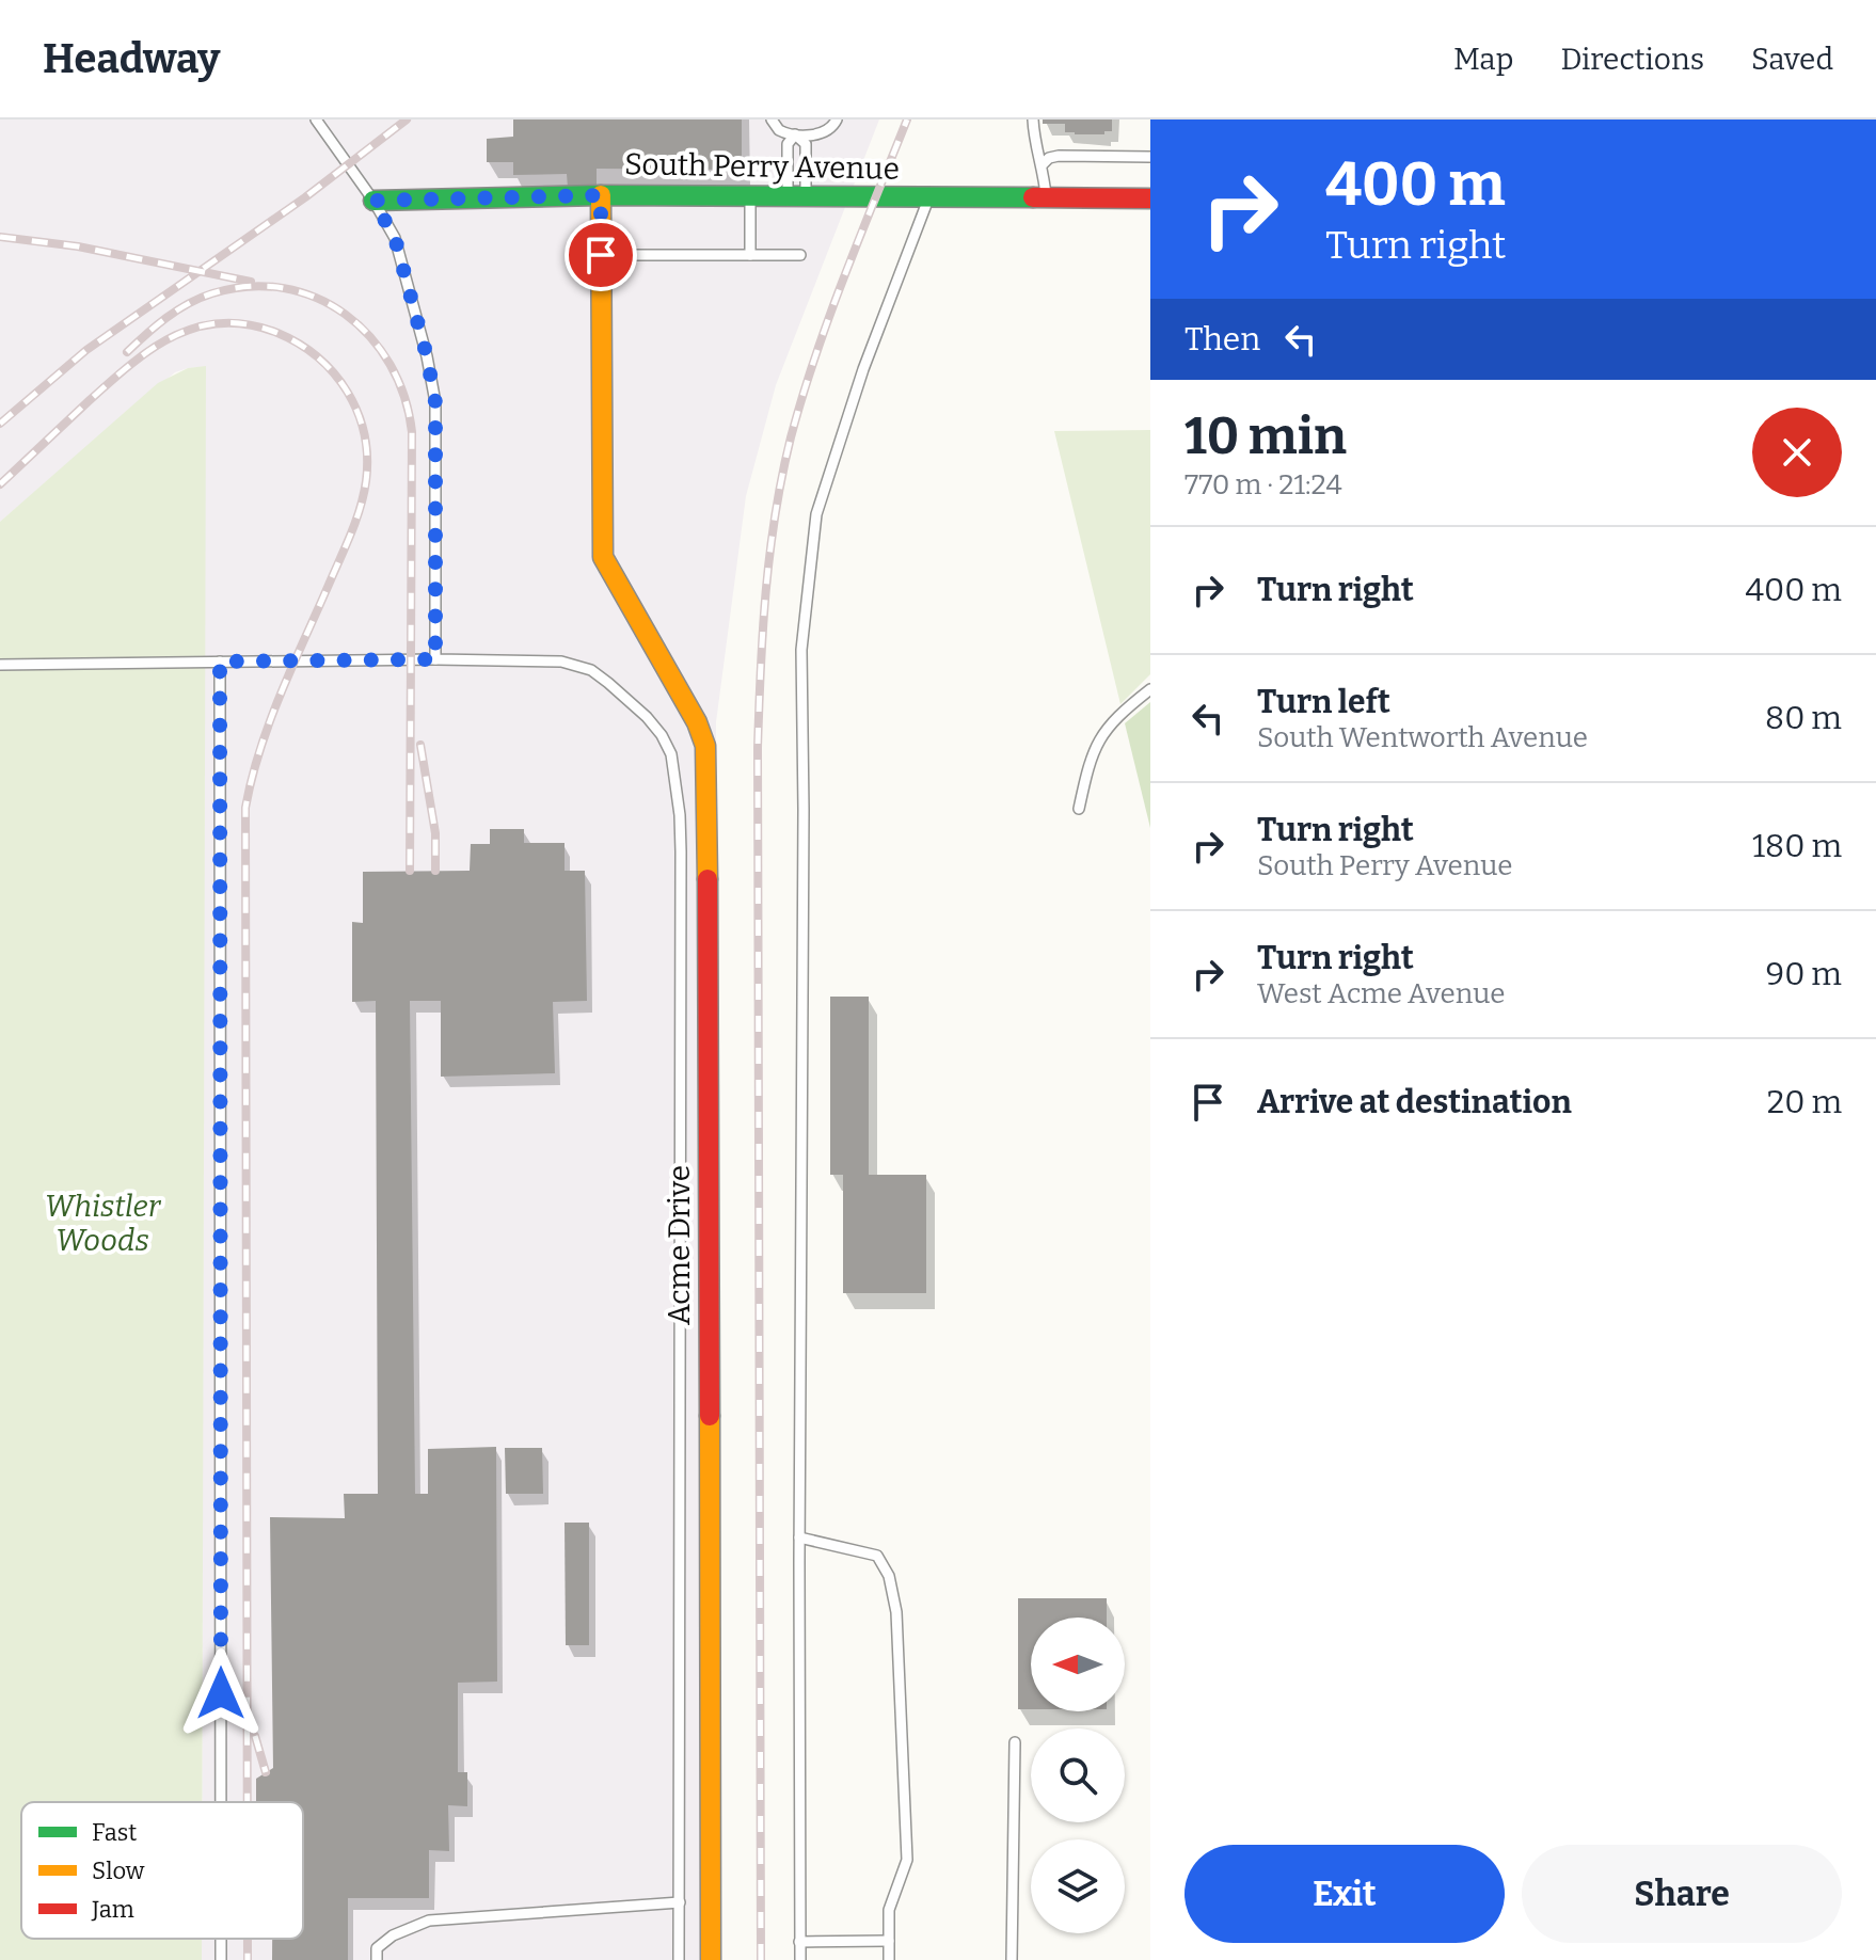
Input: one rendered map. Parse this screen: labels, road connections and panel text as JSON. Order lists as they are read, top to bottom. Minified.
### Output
{"streets":{"street":["South Perry Avenue","Acme Drive"]},"parks":["Whistler Woods"],"legend":["Fast","Slow","Jam"],"north":"left","page":{"header":"Headway","nav":["Map","Directions","Saved"],"turn":["400 m","Turn right"],"then":"Then","heading":["10 min","770 m · 21:24"],"list":[{"name":"Turn right","value":"400 m"},{"name":"Turn left","note":"South Wentworth Avenue","value":"80 m"},{"name":"Turn right","note":"South Perry Avenue","value":"180 m"},{"name":"Turn right","note":"West Acme Avenue","value":"90 m"},{"name":"Arrive at destination","value":"20 m"}],"buttons":["Exit","Share"]}}
